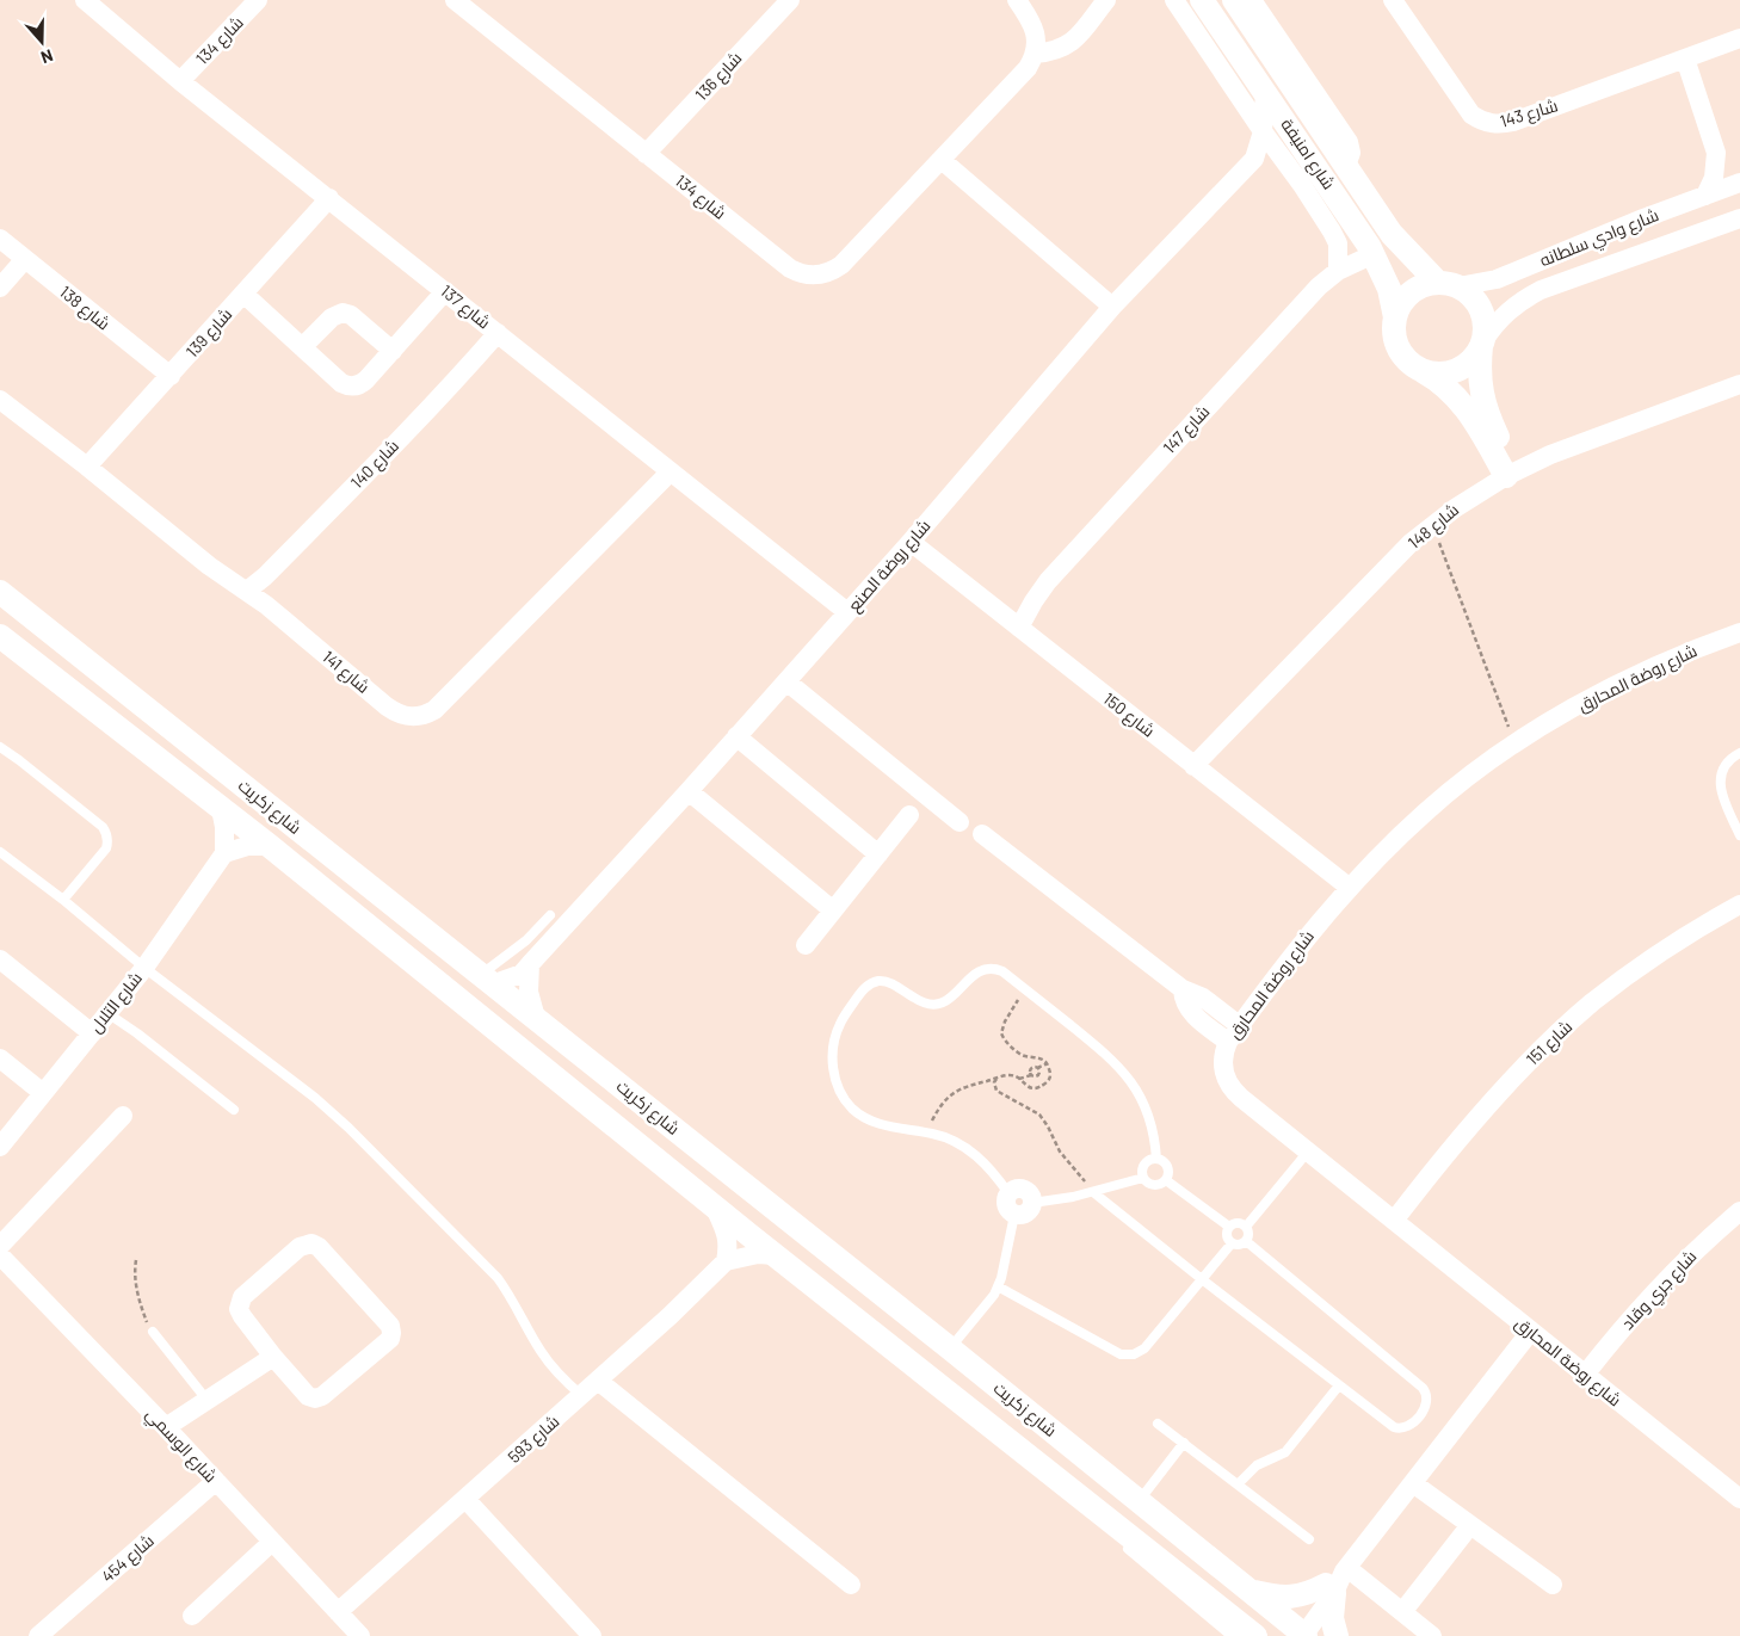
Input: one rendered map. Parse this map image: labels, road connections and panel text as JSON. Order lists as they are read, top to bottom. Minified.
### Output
{"streets":{"street":["شارع 134","شارع 136","شارع 143","شارع امنيفة","شارع وادي سلطانه","شارع 137","شارع 138","شارع 139","شارع 147","شارع 140","شارع 148","شارع روضة الصنع","شارع 141","شارع روضة المحارق","شارع 150","شارع زكريت","شارع التلال","شارع 151","شارع جري وقاد","شارع 593","شارع الوسمي","شارع 454"]},"crossings":[["شارع 134","شارع 136"],["شارع 134","شارع 137"],["شارع امنيفة","شارع وادي سلطانه"],["شارع امنيفة","شارع 147"],["شارع امنيفة","شارع روضة الصنع"],["شارع 137","شارع 139"],["شارع 137","شارع 140"],["شارع 137","شارع روضة الصنع"],["شارع 137","شارع 141"],["شارع 138","شارع 139"],["شارع 139","شارع 141"],["شارع 147","شارع 150"],["شارع 140","شارع 141"],["شارع 148","شارع 150"],["شارع روضة الصنع","شارع 150"],["شارع روضة الصنع","شارع زكريت"],["شارع روضة المحارق","شارع 150"],["شارع روضة المحارق","شارع زكريت"],["شارع روضة المحارق","شارع 151"],["شارع روضة المحارق","شارع جري وقاد"],["شارع 593","شارع الوسمي"],["شارع الوسمي","شارع 454"]],"north":"bottom"}
